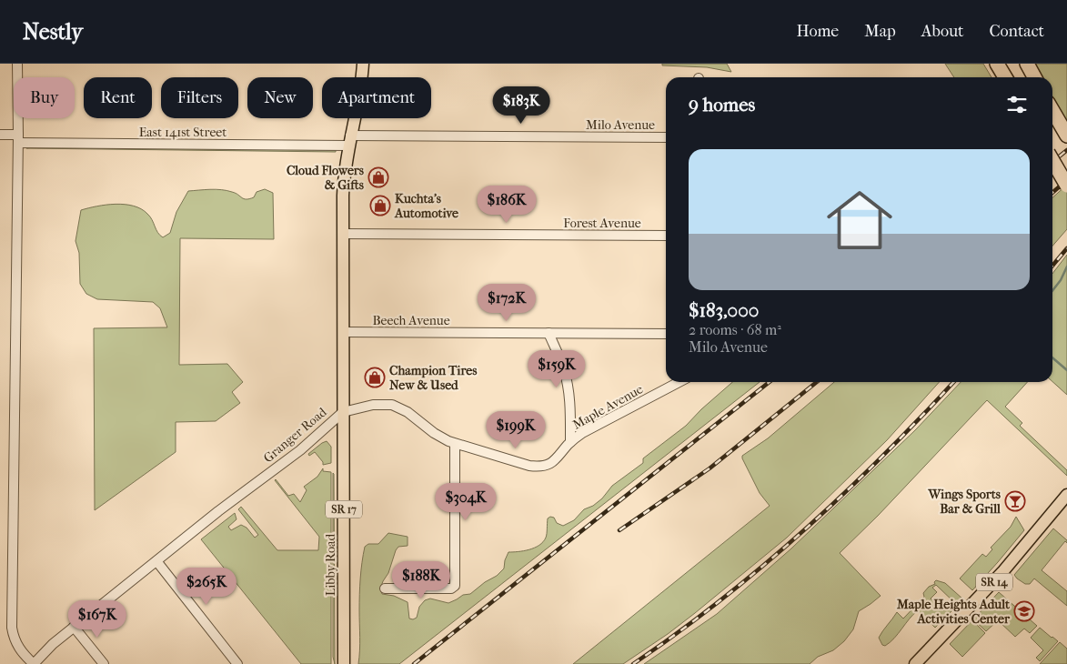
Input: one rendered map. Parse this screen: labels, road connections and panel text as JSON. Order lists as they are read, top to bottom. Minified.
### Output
{"streets":{"main road":["Granger Road","SR 17","Libby Road","SR 14"],"street":["Milo Avenue","East 141st Street","Forest Avenue","Beech Avenue","Maple Avenue"]},"crossings":[["Milo Avenue","East 141st Street"],["Milo Avenue","Granger Road"],["East 141st Street","Granger Road"],["Forest Avenue","Granger Road"],["Beech Avenue","Granger Road"],["Maple Avenue","Granger Road"],["Maple Avenue","Libby Road"],["Granger Road","Libby Road"]],"places":{"shop":["Cloud Flowers & Gifts","Kuchta’s Automotive","Champion Tires New & Used"],"bar":["Wings Sports Bar & Grill"],"school or university":["Maple Heights Adult Activities Center"]},"page":{"header":"Nestly","nav":["Home","Map","About","Contact"],"chip":["Buy","Rent","Filters","New","Apartment"],"heading":"9 homes","price":["$183K","$186K","$172K","$159K","$199K","$304K","$188K","$265K","$167K"],"list":[{"name":"$183,000","note":"2 rooms · 68 m² · Milo Avenue"}]}}
